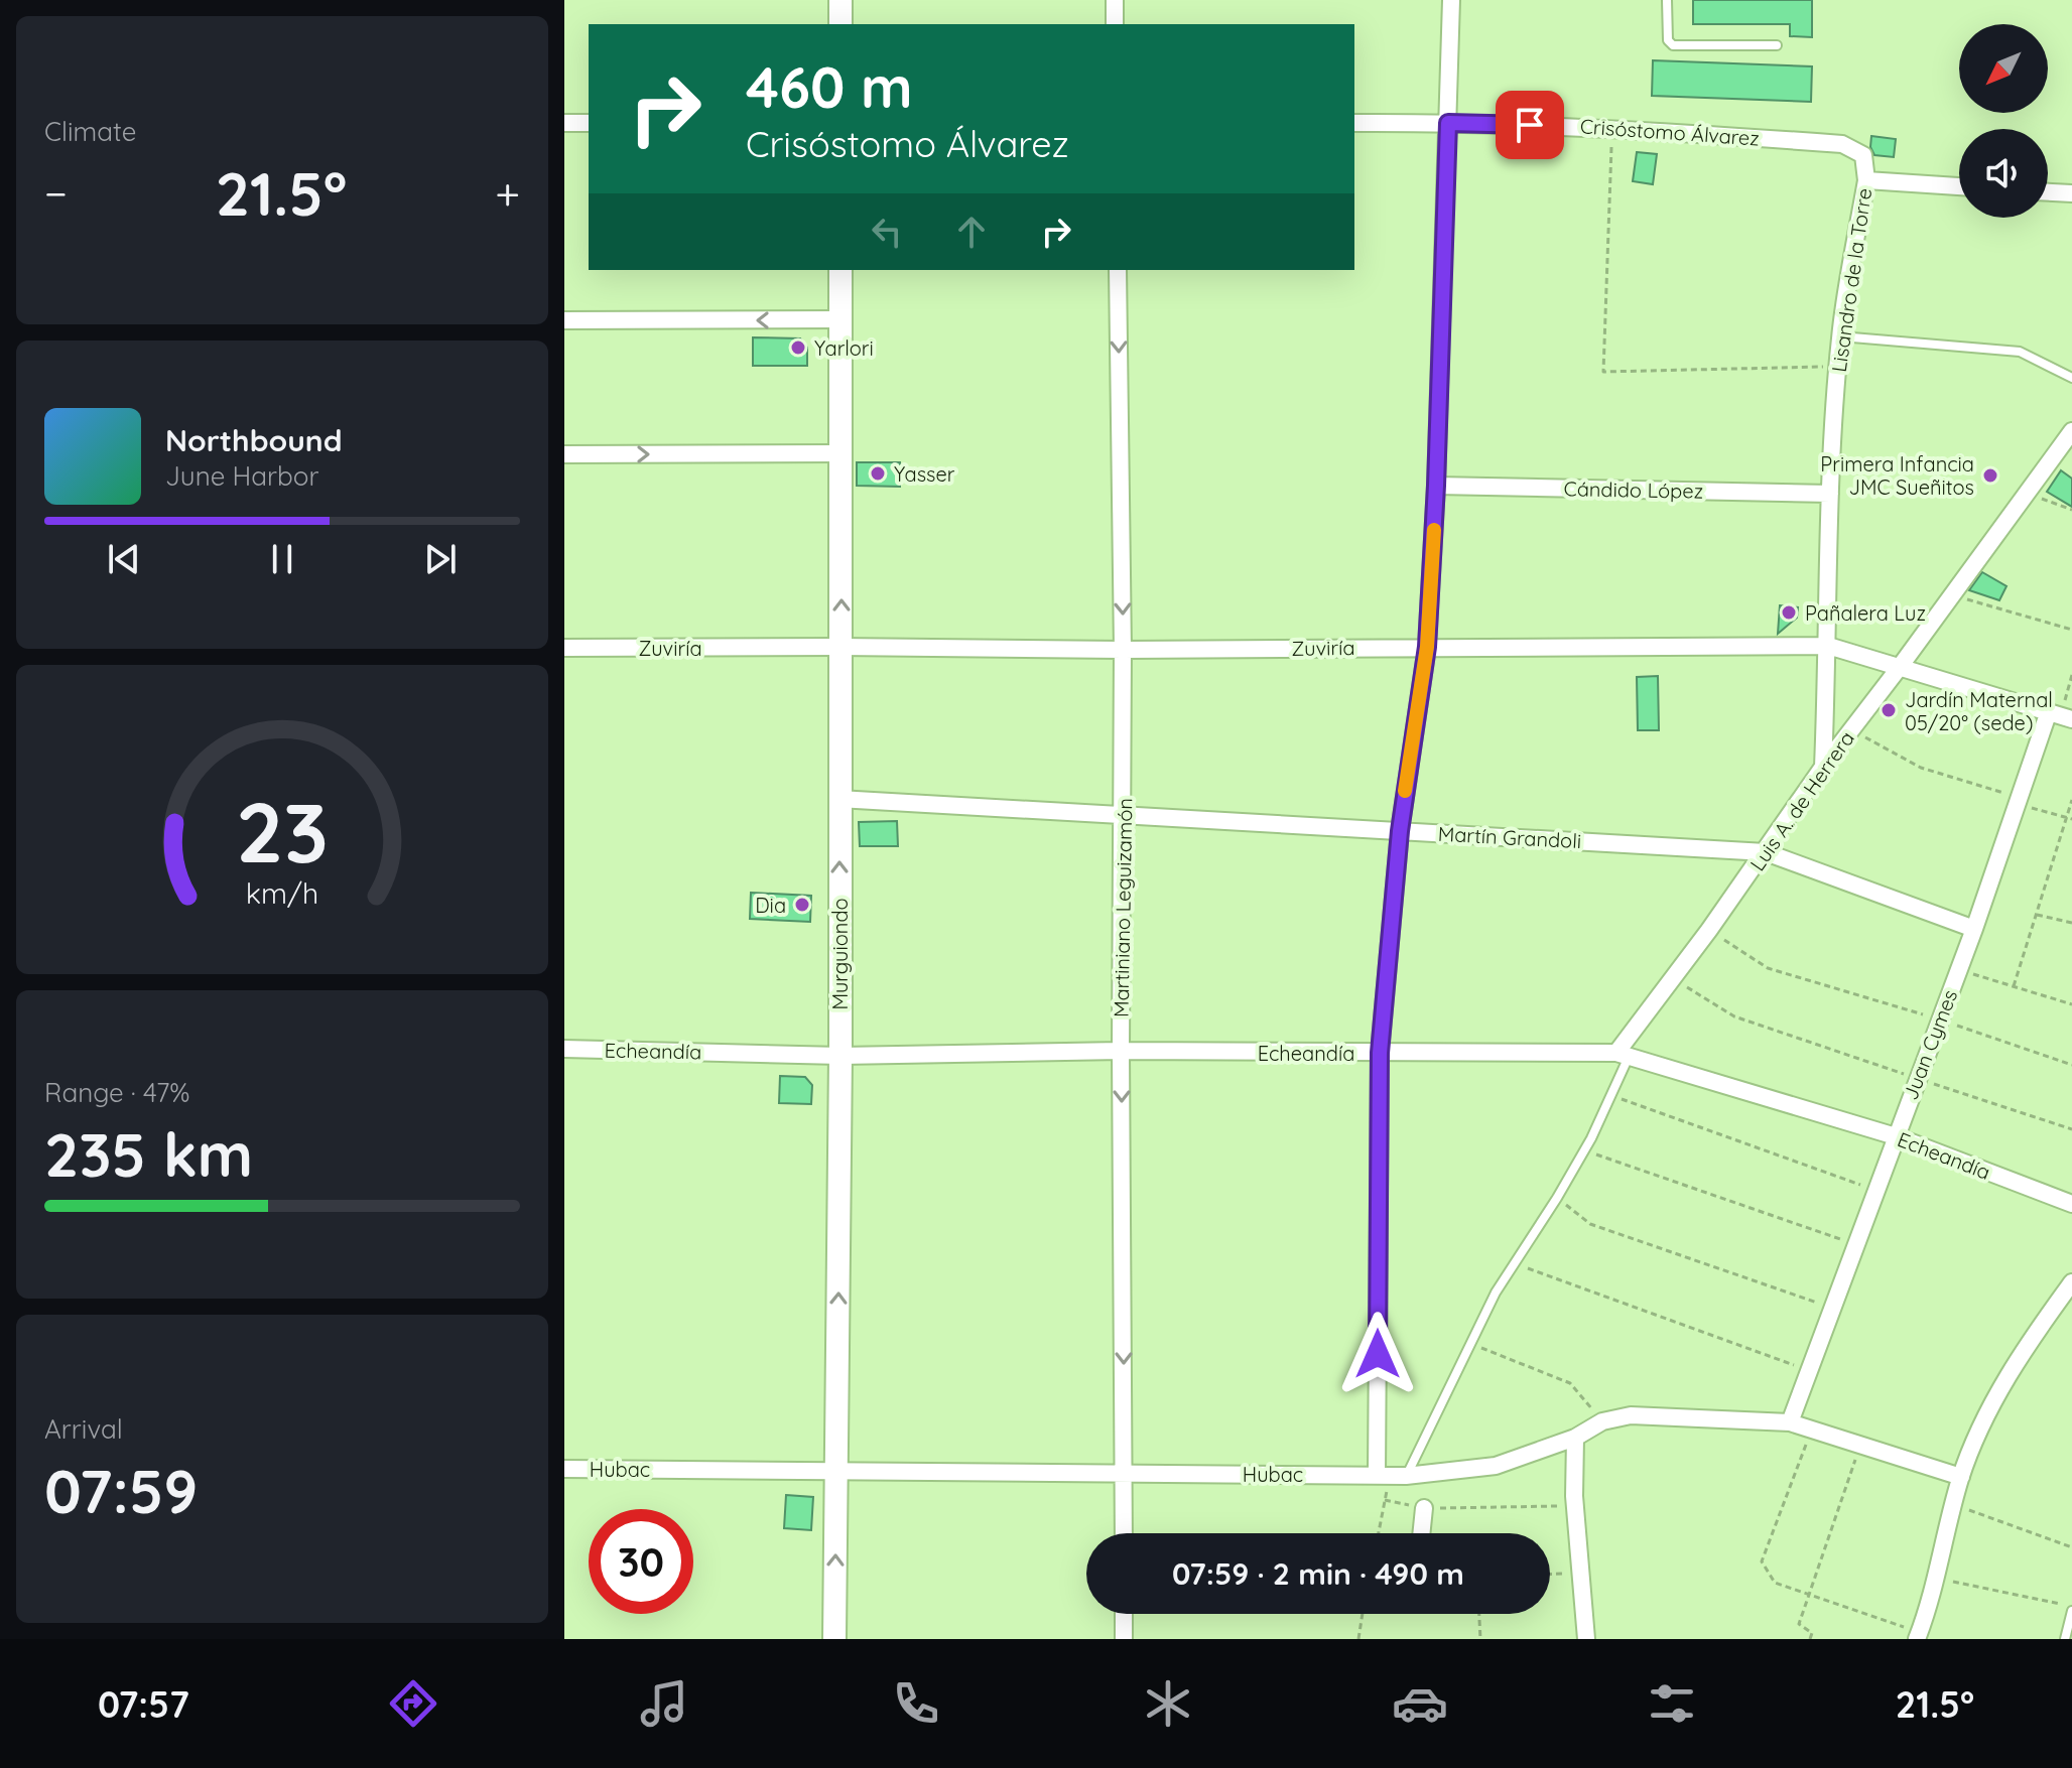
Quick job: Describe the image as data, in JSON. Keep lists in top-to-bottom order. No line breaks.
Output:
{"streets":{"street":["Crisóstomo Álvarez","Lisandro de la Torre","Cándido López","Zuviría","Luis A. de Herrera","Martín Grandoli","Martiniano Leguizamón","Murguiondo","Juan Cymes","Echeandía","Hubac"]},"crossings":[["Crisóstomo Álvarez","Lisandro de la Torre"],["Lisandro de la Torre","Cándido López"],["Lisandro de la Torre","Zuviría"],["Lisandro de la Torre","Luis A. de Herrera"],["Zuviría","Luis A. de Herrera"],["Zuviría","Martiniano Leguizamón"],["Zuviría","Murguiondo"],["Zuviría","Juan Cymes"],["Luis A. de Herrera","Martín Grandoli"],["Luis A. de Herrera","Echeandía"],["Martín Grandoli","Martiniano Leguizamón"],["Martín Grandoli","Murguiondo"],["Martín Grandoli","Juan Cymes"],["Martiniano Leguizamón","Echeandía"],["Martiniano Leguizamón","Hubac"],["Murguiondo","Echeandía"],["Murguiondo","Hubac"],["Juan Cymes","Echeandía"],["Juan Cymes","Hubac"]],"one_way":["Martiniano Leguizamón","Murguiondo"],"places":["Yarlori","Yasser","Primera Infancia JMC Sueñitos","Pañalera Luz","Jardín Maternal 05/20° (sede)","Dia"],"north":"bottom left","page":{"tile":["Climate",["Range · 47%","235 km"],["Arrival","07:59"]],"turn":["460 m","Crisóstomo Álvarez"],"heat":["−","21.5°","+"],"song":["Northbound","June Harbor"],"limit":"30","trip":"07:59 · 2 min · 490 m","tabs":["07:57","21.5°"],"gauge":["23","km/h"]}}
